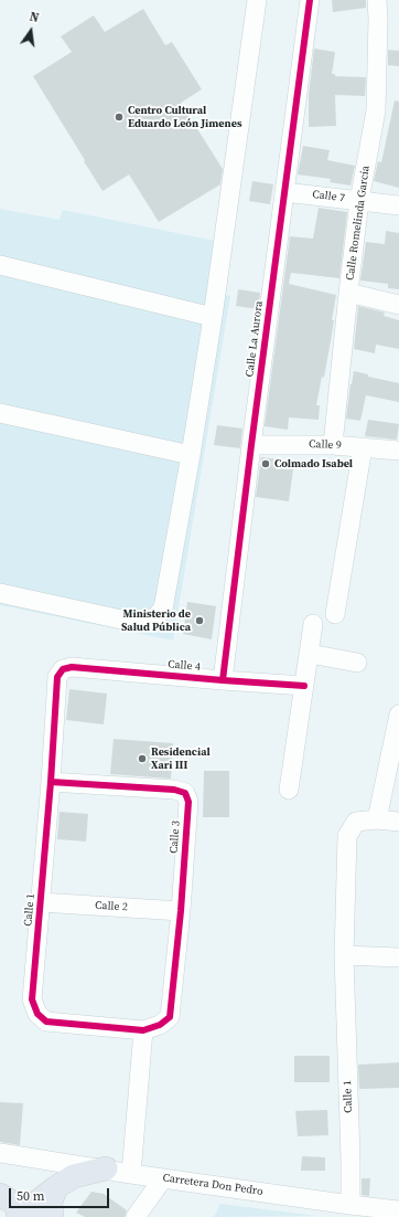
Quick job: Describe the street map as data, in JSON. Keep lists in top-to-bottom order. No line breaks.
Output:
{"streets":{"street":["Calle 7","Calle Romelinda García","Calle La Aurora","Calle 9","Calle 4","Calle 3","Calle 2","Calle 1","Carretera Don Pedro"]},"crossings":[["Calle 7","Calle Romelinda García"],["Calle 7","Calle La Aurora"],["Calle Romelinda García","Calle 9"],["Calle La Aurora","Calle 9"],["Calle La Aurora","Calle 4"],["Calle 4","Calle 1"],["Calle 3","Calle 2"],["Calle 3","Calle 1"],["Calle 2","Calle 1"],["Calle 1","Carretera Don Pedro"]],"places":["Centro Cultural Eduardo León Jimenes","Colmado Isabel","Ministerio de Salud Pública","Residencial Xari III"],"scale_bar":"50 m","north":"top"}
